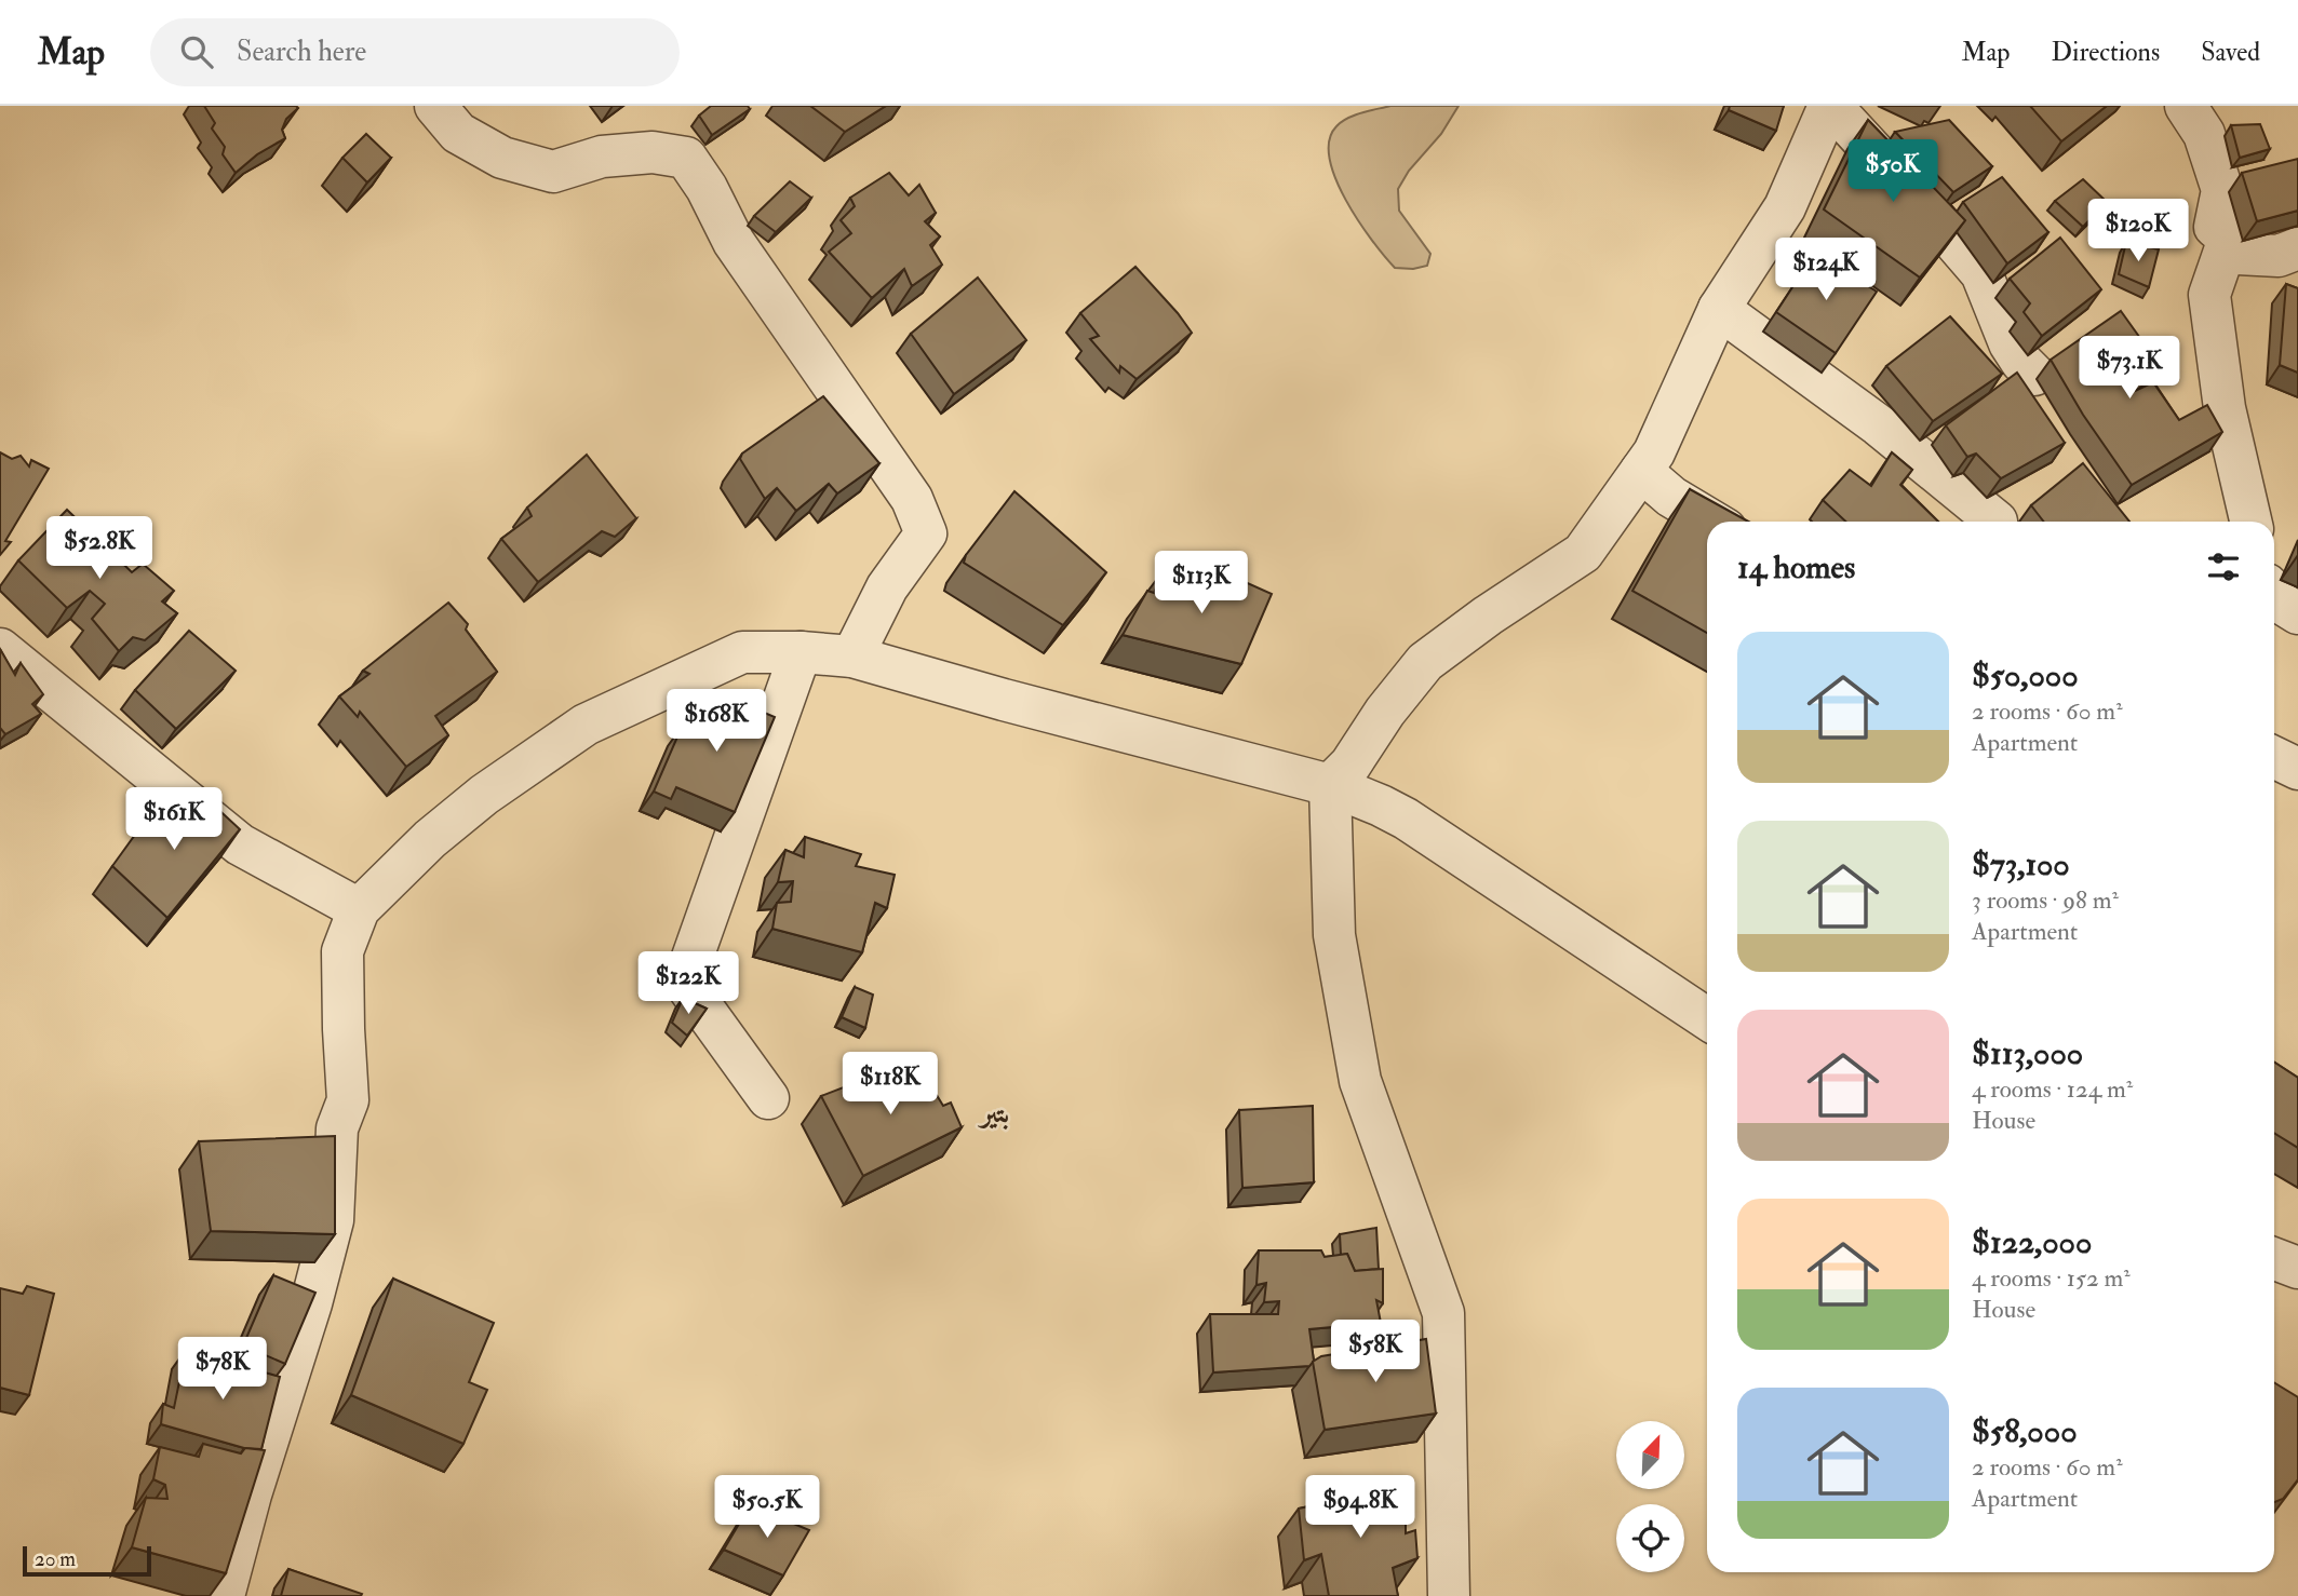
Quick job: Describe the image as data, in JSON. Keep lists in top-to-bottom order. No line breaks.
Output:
{"districts":["بتير"],"scale_bar":"20 m","north":"top right","page":{"header":"Map","search":"Search here","nav":["Map","Directions","Saved"],"price":["$50K","$120K","$124K","$73.1K","$52.8K","$113K","$168K","$161K","$122K","$118K","$58K","$78K","$50.5K","$94.8K"],"heading":"14 homes","list":[{"name":"$50,000","note":"2 rooms · 60 m² · Apartment"},{"name":"$73,100","note":"3 rooms · 98 m² · Apartment"},{"name":"$113,000","note":"4 rooms · 124 m² · House"},{"name":"$122,000","note":"4 rooms · 152 m² · House"},{"name":"$58,000","note":"2 rooms · 60 m² · Apartment"}],"scale":"20 m"}}
